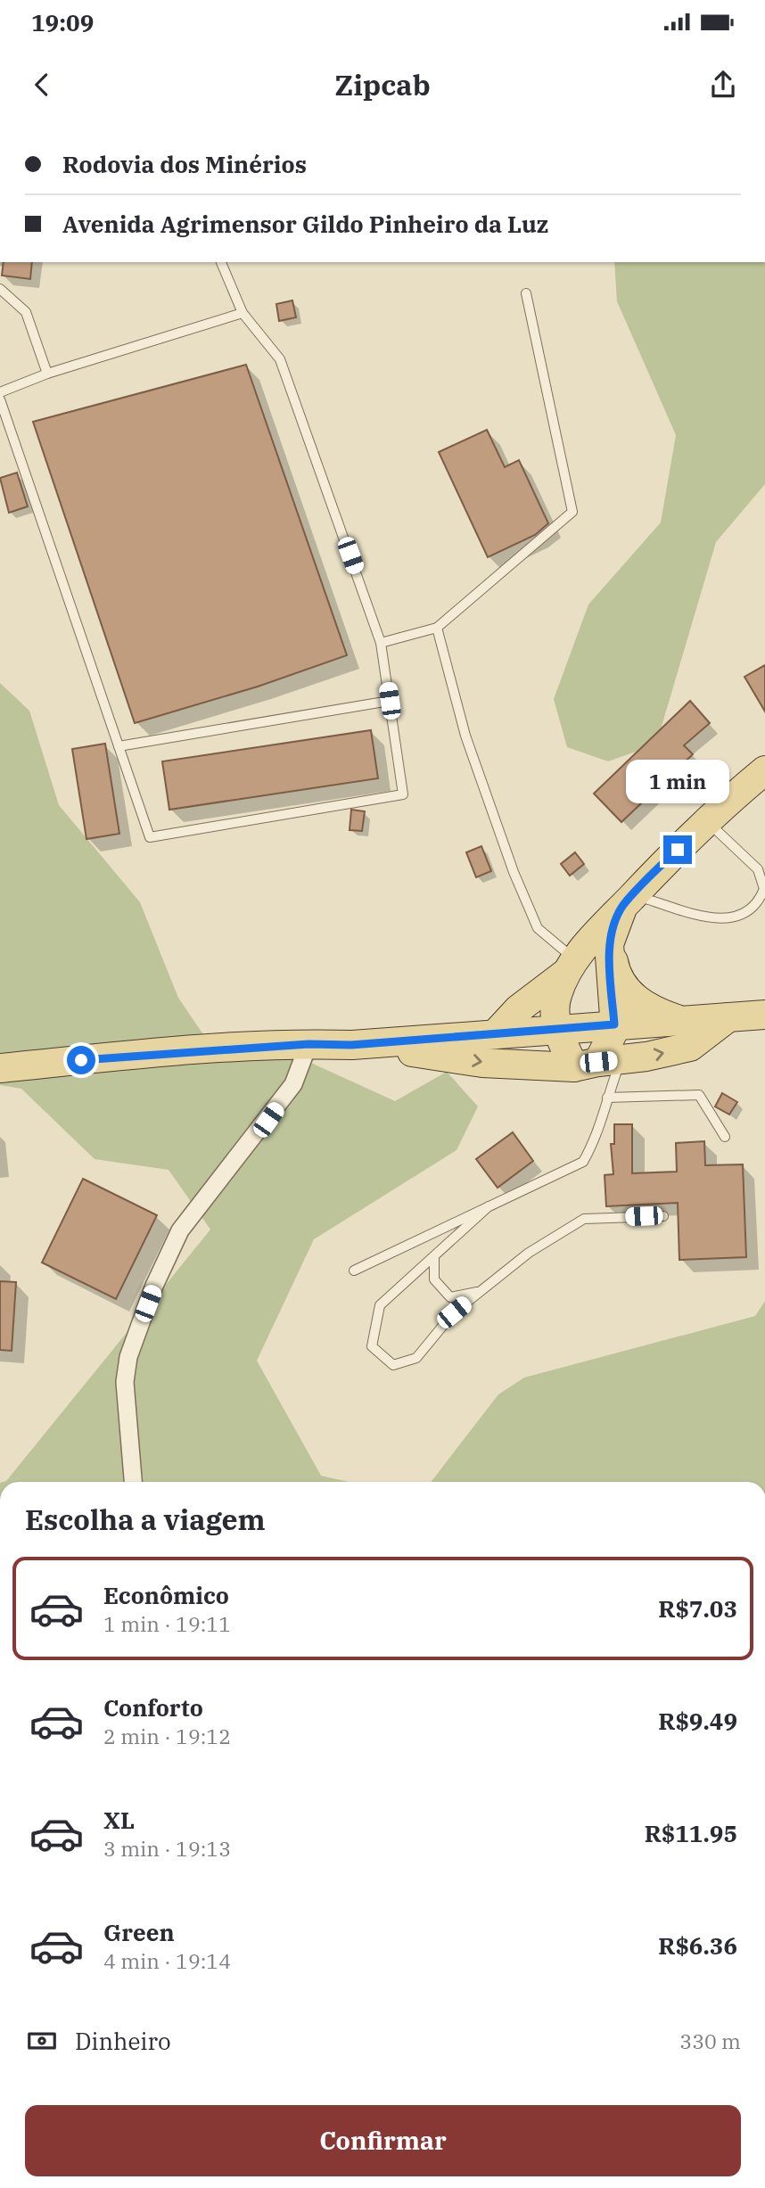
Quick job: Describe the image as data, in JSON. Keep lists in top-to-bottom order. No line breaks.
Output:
{"page":{"status":"19:09","header":"Zipcab","banner":["Rodovia dos Minérios","Avenida Agrimensor Gildo Pinheiro da Luz"],"bubble":"1 min","heading":"Escolha a viagem","list":[{"name":"Econômico","note":"1 min · 19:11","value":"R$7.03"},{"name":"Conforto","note":"2 min · 19:12","value":"R$9.49"},{"name":"XL","note":"3 min · 19:13","value":"R$11.95"},{"name":"Green","note":"4 min · 19:14","value":"R$6.36"}],"pay":["Dinheiro","330 m"],"buttons":"Confirmar"}}
